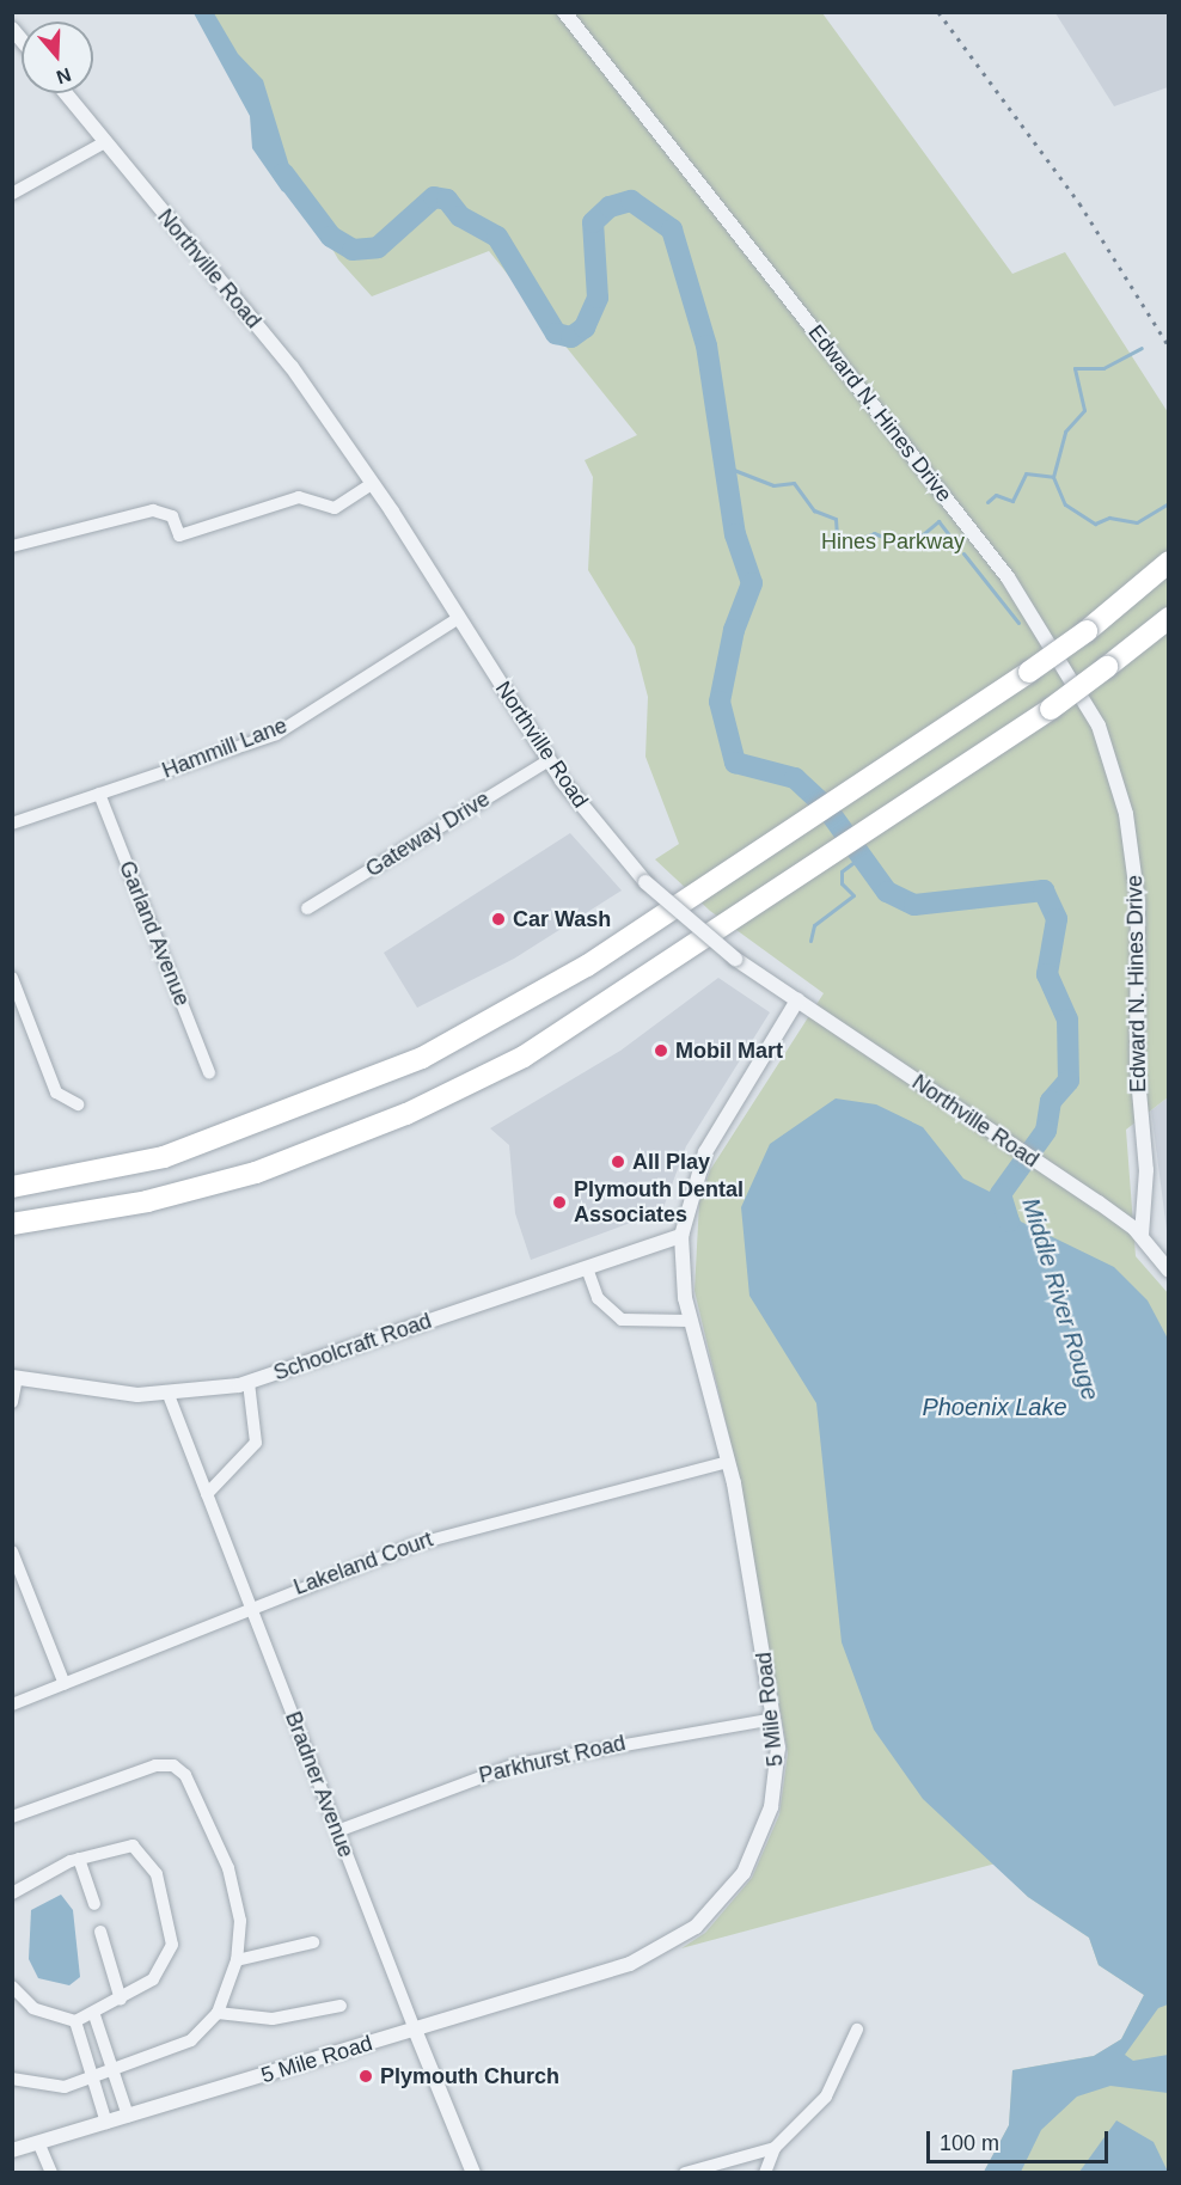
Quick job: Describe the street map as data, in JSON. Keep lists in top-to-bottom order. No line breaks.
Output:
{"streets":{"street":["Northville Road","Edward N. Hines Drive","Hammill Lane","Gateway Drive","Garland Avenue","Schoolcraft Road","Lakeland Court","5 Mile Road","Parkhurst Road","Bradner Avenue"]},"crossings":[["Northville Road","Edward N. Hines Drive"],["Northville Road","Hammill Lane"],["Northville Road","Gateway Drive"],["Northville Road","5 Mile Road"],["Hammill Lane","Garland Avenue"],["Schoolcraft Road","5 Mile Road"],["Schoolcraft Road","Bradner Avenue"],["Lakeland Court","5 Mile Road"],["Lakeland Court","Bradner Avenue"],["5 Mile Road","Parkhurst Road"],["5 Mile Road","Bradner Avenue"],["Parkhurst Road","Bradner Avenue"]],"water":["Middle River Rouge","Phoenix Lake"],"parks":["Hines Parkway"],"places":["Car Wash","Mobil Mart","All Play","Plymouth Dental Associates","Plymouth Church"],"scale_bar":"100 m","north":"bottom"}
